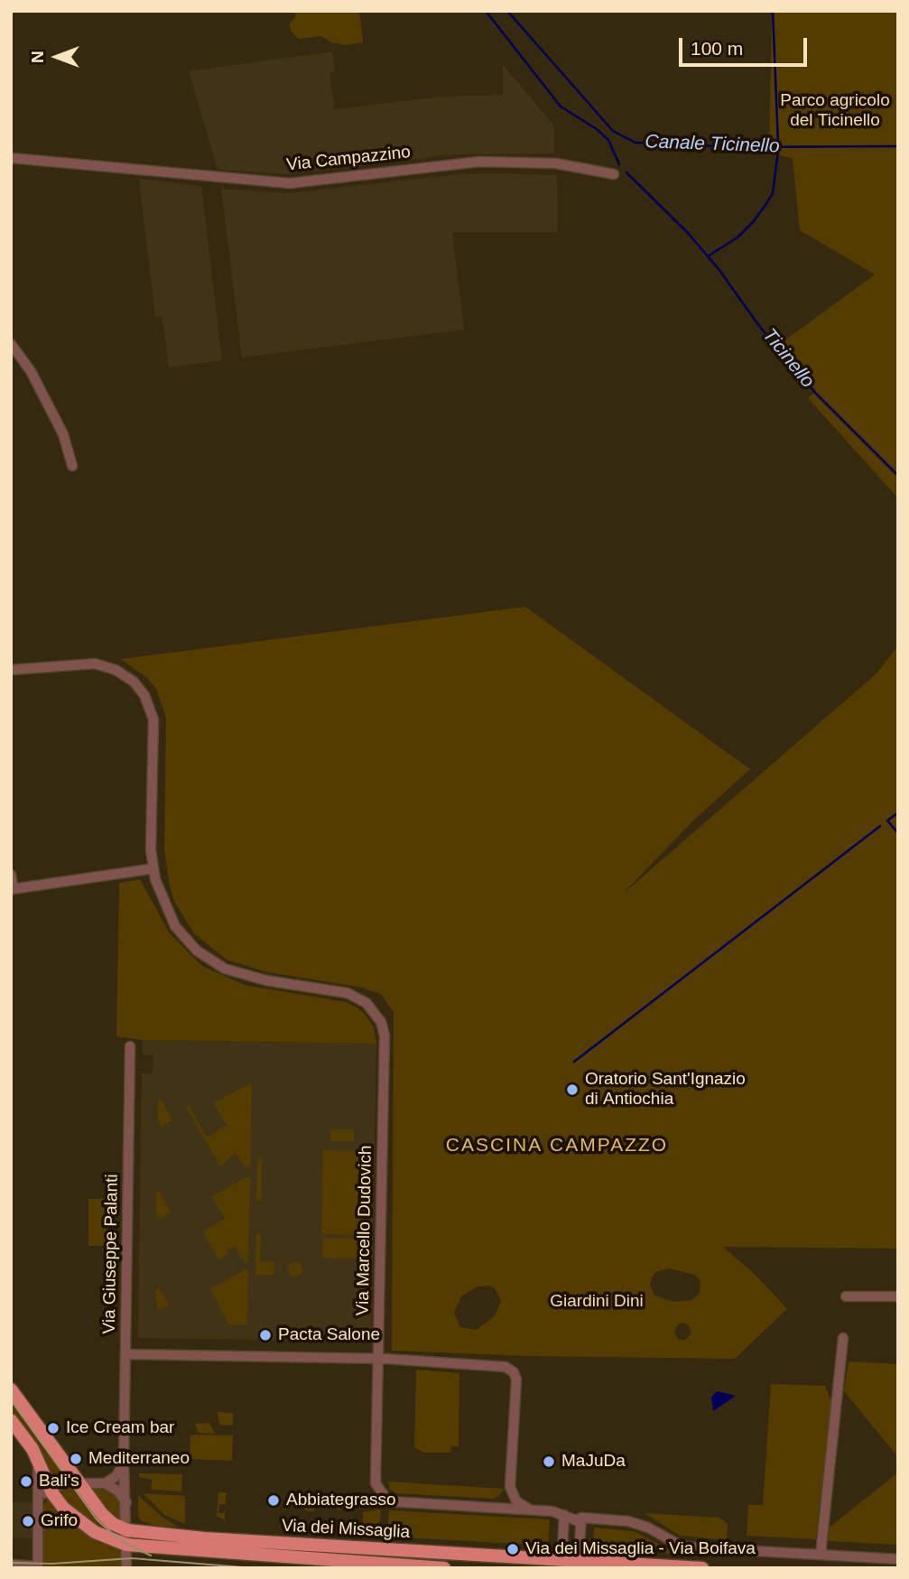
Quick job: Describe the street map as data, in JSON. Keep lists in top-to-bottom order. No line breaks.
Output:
{"streets":{"main road":["Via dei Missaglia"],"street":["Via Campazzino","Via Marcello Dudovich","Via Giuseppe Palanti"]},"crossings":[["Via Marcello Dudovich","Via dei Missaglia"],["Via Giuseppe Palanti","Via dei Missaglia"]],"districts":["CASCINA CAMPAZZO"],"water":["Canale Ticinello","Ticinello"],"parks":["Parco agricolo del Ticinello","Giardini Dini"],"places":["Oratorio Sant'Ignazio di Antiochia","Pacta Salone","Ice Cream bar","Mediterraneo","MaJuDa","Bali's","Abbiategrasso","Grifo","Via dei Missaglia - Via Boifava"],"scale_bar":"100 m","north":"left"}
